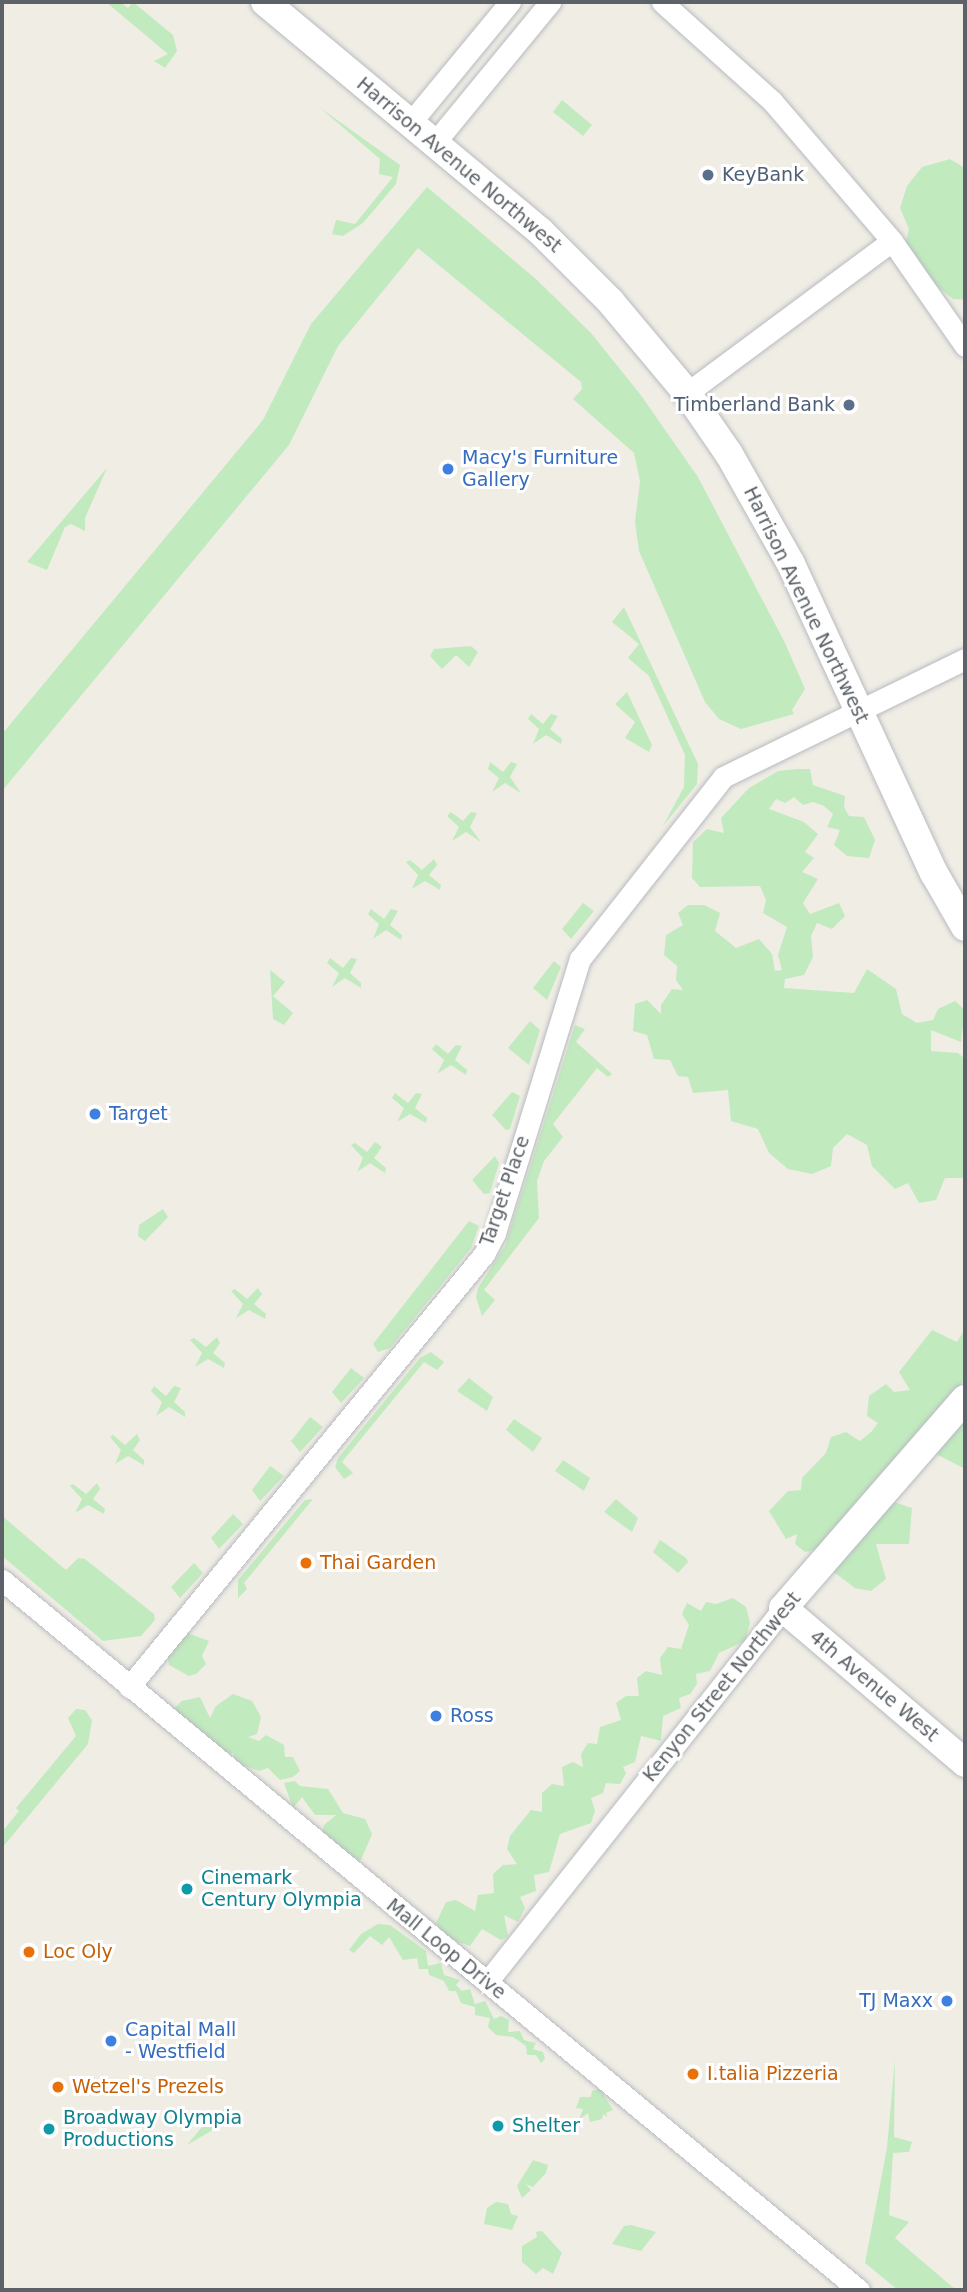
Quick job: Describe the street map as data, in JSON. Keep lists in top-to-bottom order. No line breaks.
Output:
{"streets":{"main road":["Harrison Avenue Northwest","4th Avenue West","Kenyon Street Northwest"],"street":["Target Place","Mall Loop Drive"]},"crossings":[["Harrison Avenue Northwest","Target Place"],["Target Place","Mall Loop Drive"],["4th Avenue West","Kenyon Street Northwest"],["Kenyon Street Northwest","Mall Loop Drive"]],"places":["KeyBank","Timberland Bank","Macy's Furniture Gallery","Target","Thai Garden","Ross","Cinemark Century Olympia","Loc Oly","TJ Maxx","Capital Mall - Westfield","I.talia Pizzeria","Wetzel's Prezels","Shelter","Broadway Olympia Productions"]}
